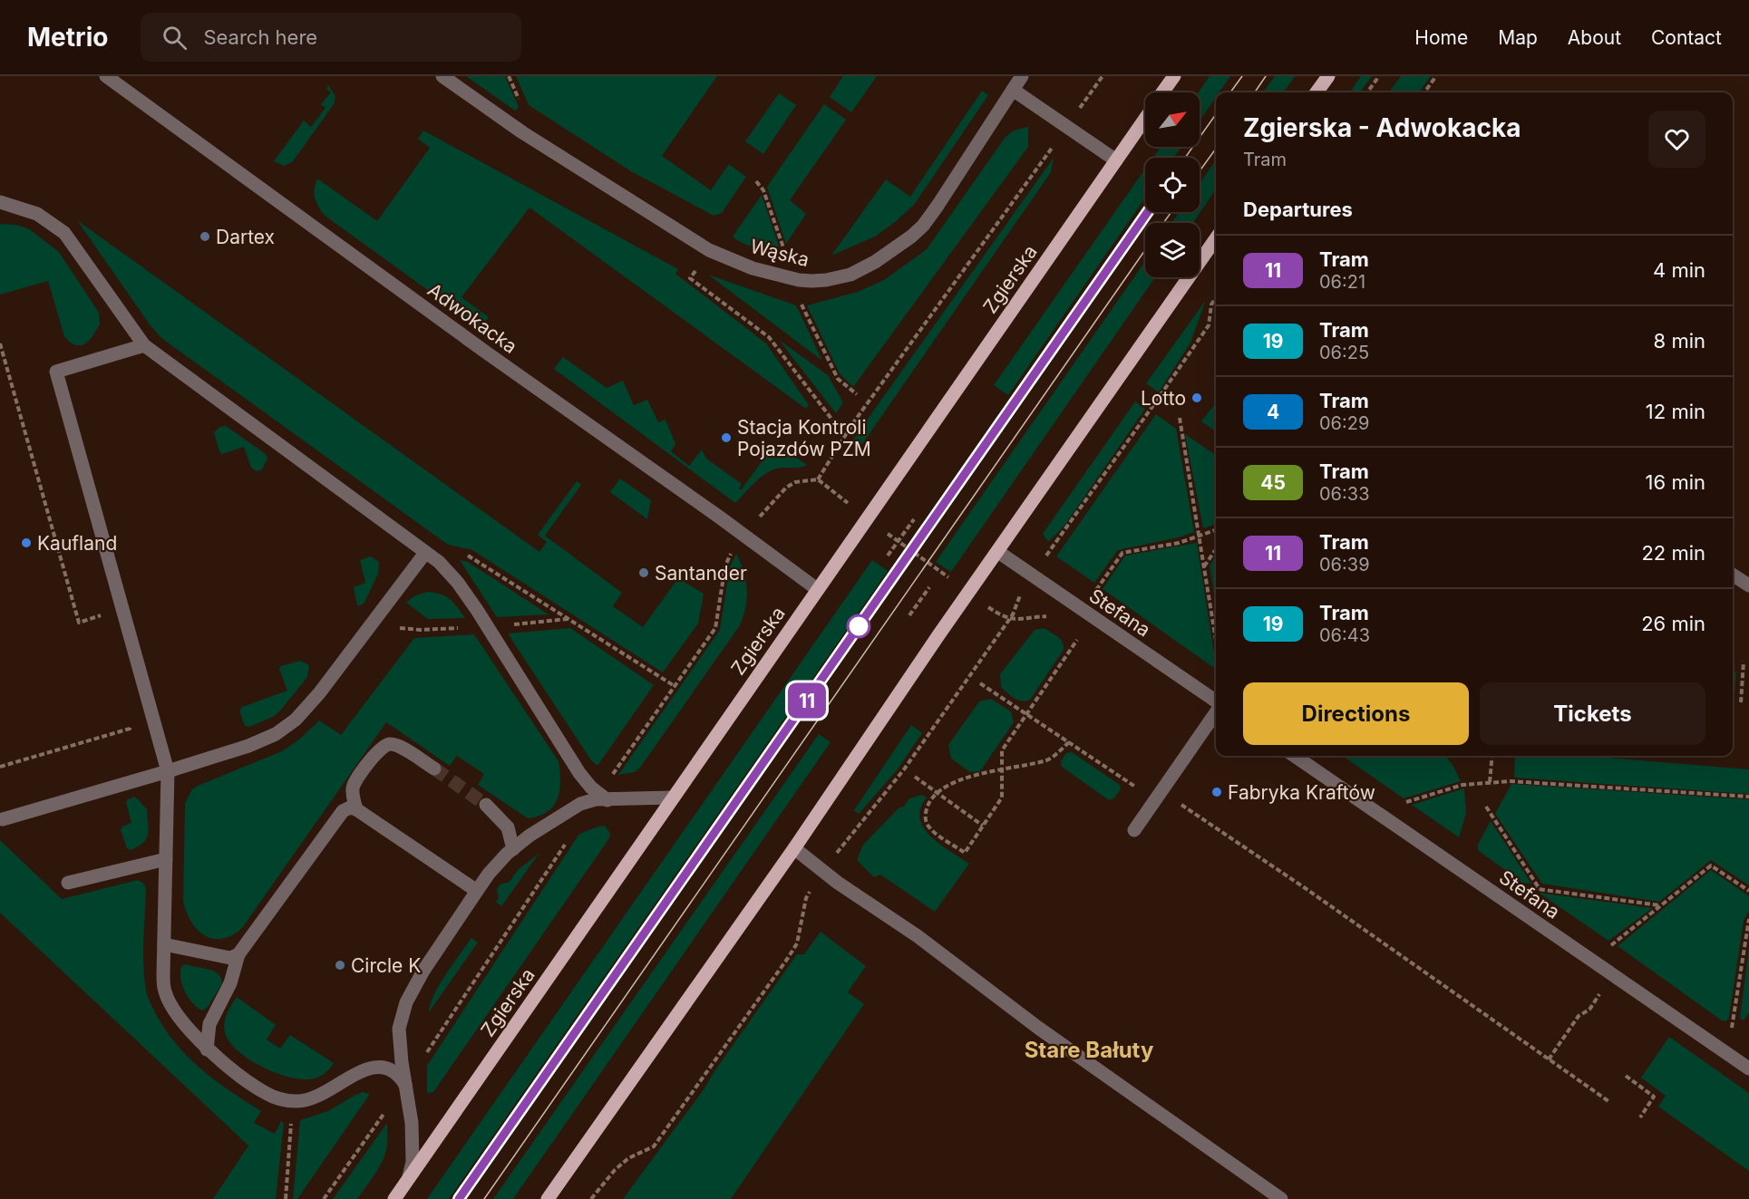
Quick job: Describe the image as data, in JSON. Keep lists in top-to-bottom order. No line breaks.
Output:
{"streets":{"main road":["Zgierska"],"street":["Wąska","Adwokacka","Stefana"]},"crossings":[["Zgierska","Adwokacka"]],"districts":["Stare Bałuty"],"places":["Dartex","Lotto","Stacja Kontroli Pojazdów PZM","Kaufland","Santander","Fabryka Kraftów","Circle K"],"lines":["tram line 11"],"north":"top right","page":{"header":"Metrio","search":"Search here","nav":["Home","Map","About","Contact"],"on_map":"11","heading":[["Zgierska - Adwokacka","Tram"],"Departures"],"list":[{"mark":"11","name":"Tram","note":"06:21","value":"4 min"},{"mark":"19","name":"Tram","note":"06:25","value":"8 min"},{"mark":"4","name":"Tram","note":"06:29","value":"12 min"},{"mark":"45","name":"Tram","note":"06:33","value":"16 min"},{"mark":"11","name":"Tram","note":"06:39","value":"22 min"},{"mark":"19","name":"Tram","note":"06:43","value":"26 min"}],"buttons":["Directions","Tickets"]}}
